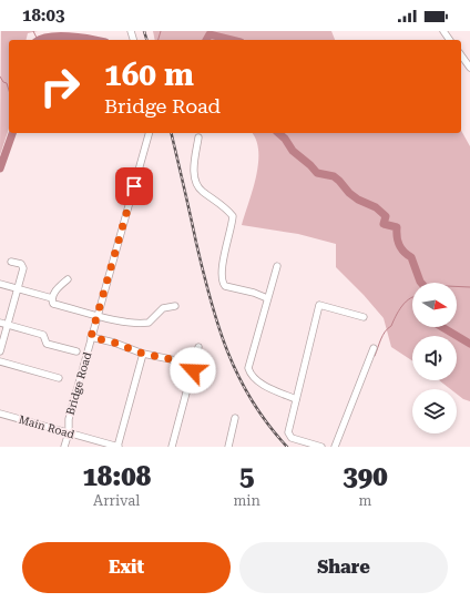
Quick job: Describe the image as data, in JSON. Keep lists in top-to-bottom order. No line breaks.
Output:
{"streets":{"street":["Bridge Road","Main Road"]},"crossings":[["Bridge Road","Main Road"]],"north":"right","page":{"status":"18:03","turn":["160 m","Bridge Road"],"eta":["18:08","Arrival","5","min","390","m"],"buttons":["Exit","Share"]}}
